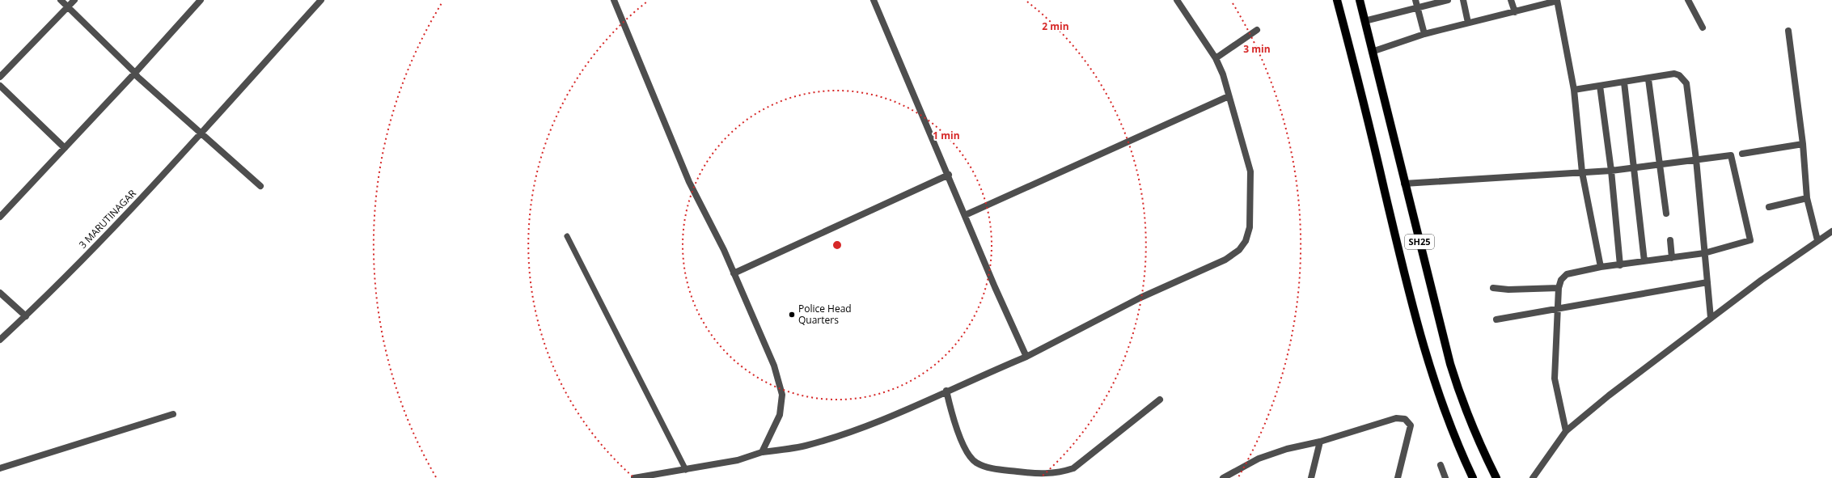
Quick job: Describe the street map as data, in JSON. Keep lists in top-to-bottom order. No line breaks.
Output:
{"streets":{"main road":["SH25"],"street":["3 MARUTINAGAR"]},"places":["Police Head Quarters"],"rings":["2 min","3 min","1 min"]}
